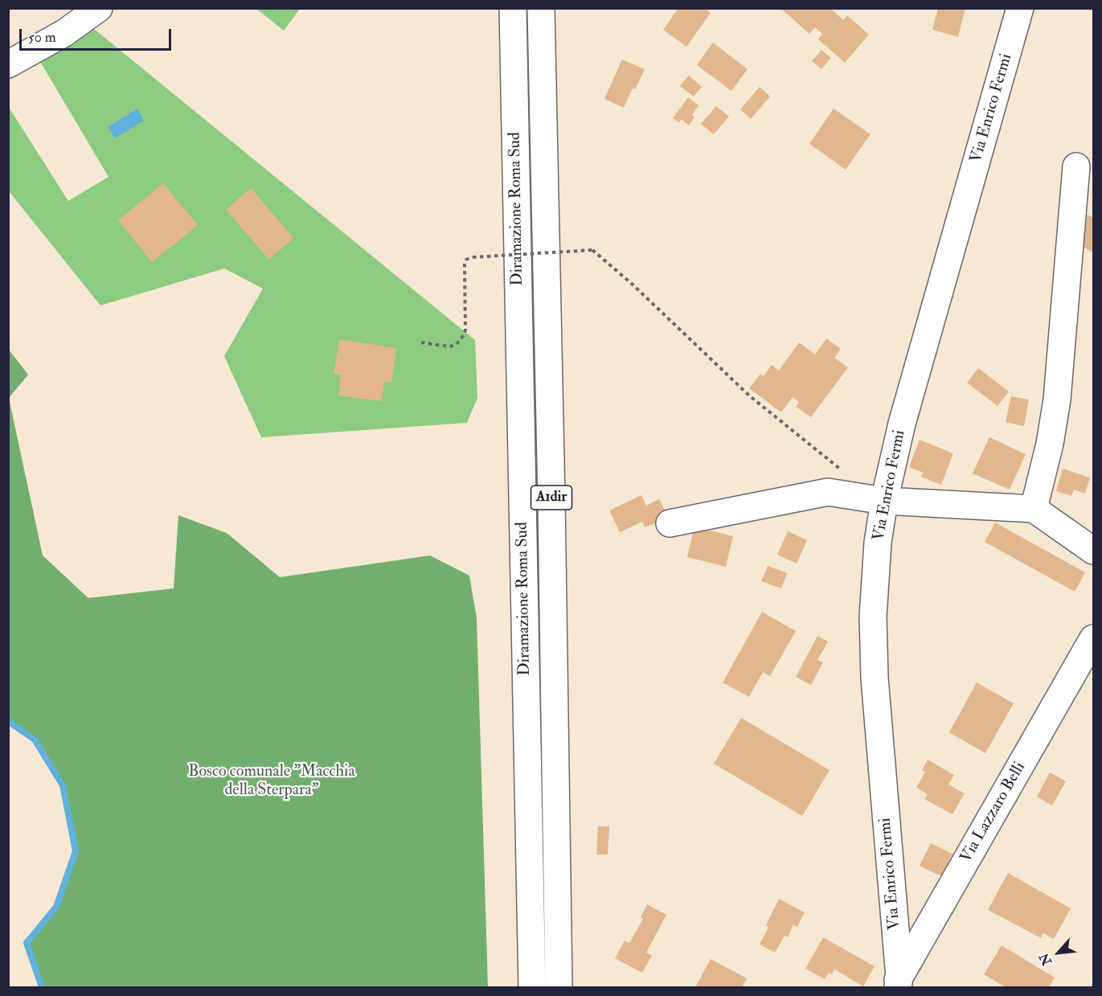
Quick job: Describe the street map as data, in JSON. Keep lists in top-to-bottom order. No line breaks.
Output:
{"streets":{"main road":["Via Enrico Fermi","Diramazione Roma Sud","A1dir","Via Lazzaro Belli"]},"crossings":[["Via Enrico Fermi","Via Lazzaro Belli"]],"parks":["Bosco comunale \"Macchia della Sterpara\""],"scale_bar":"50 m","north":"bottom left"}
